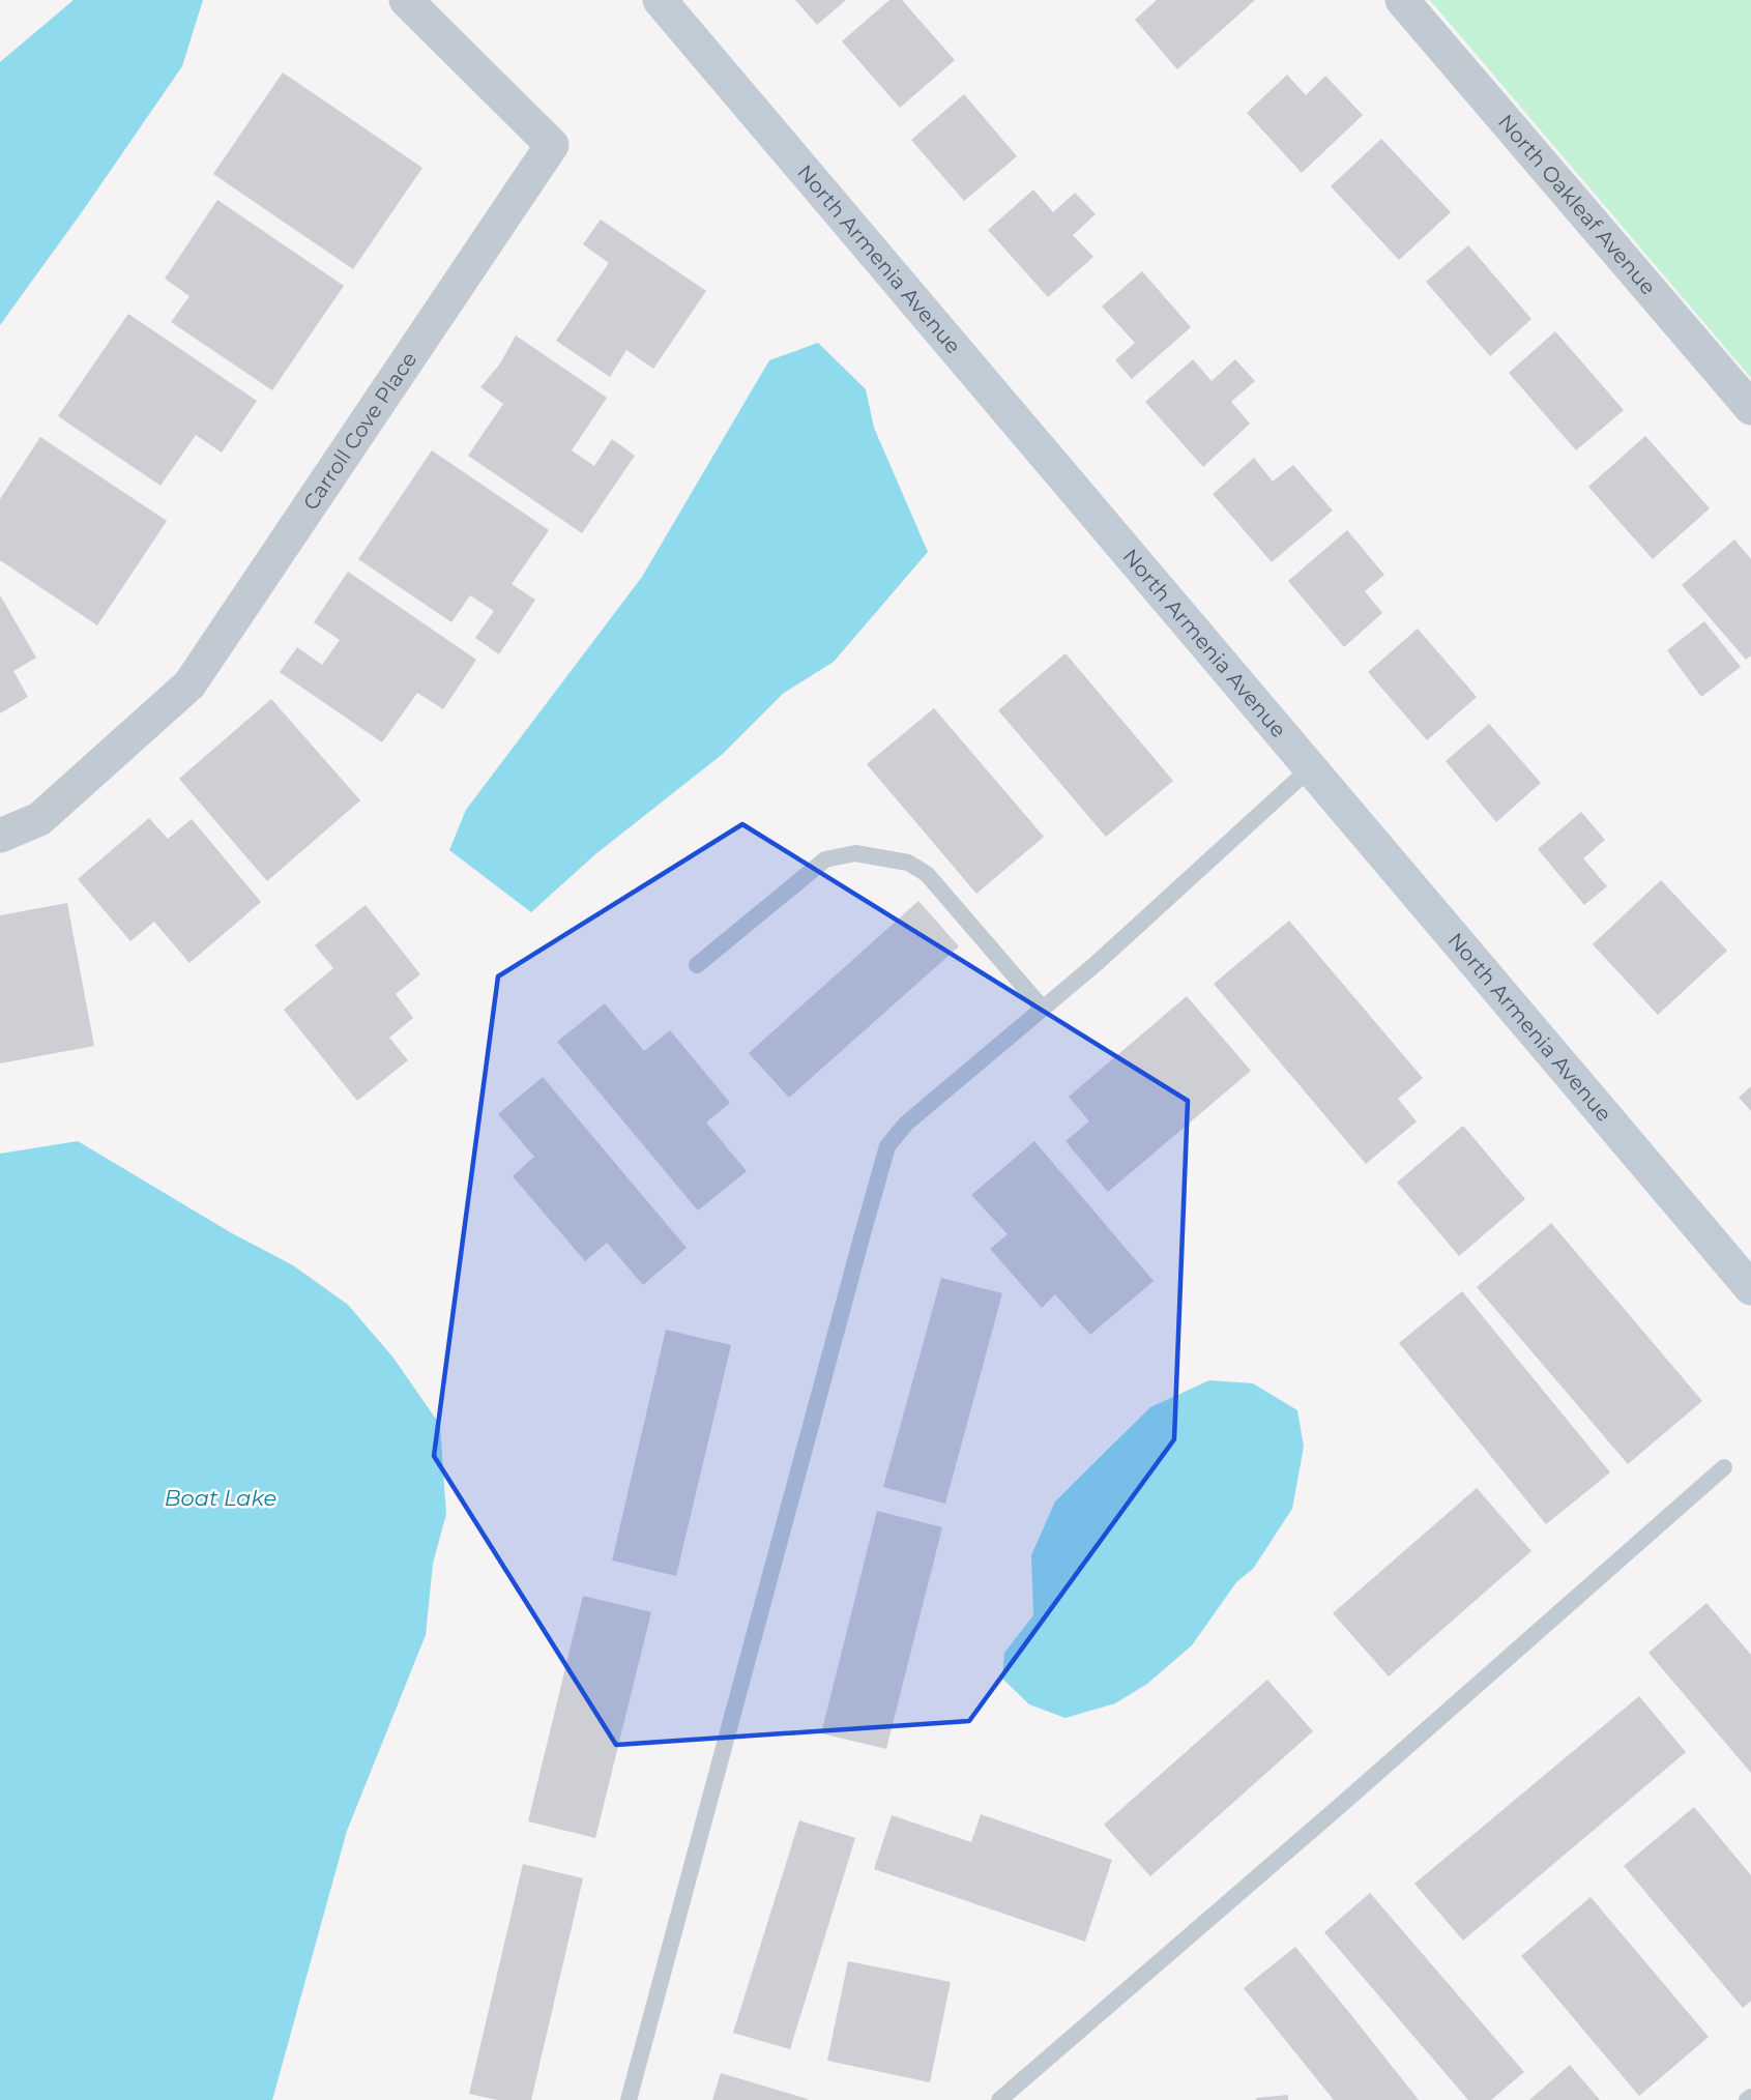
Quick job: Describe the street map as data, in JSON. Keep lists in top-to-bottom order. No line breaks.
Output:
{"streets":{"main road":["North Armenia Avenue"],"street":["North Oakleaf Avenue","Carroll Cove Place"]},"water":["Boat Lake"]}
